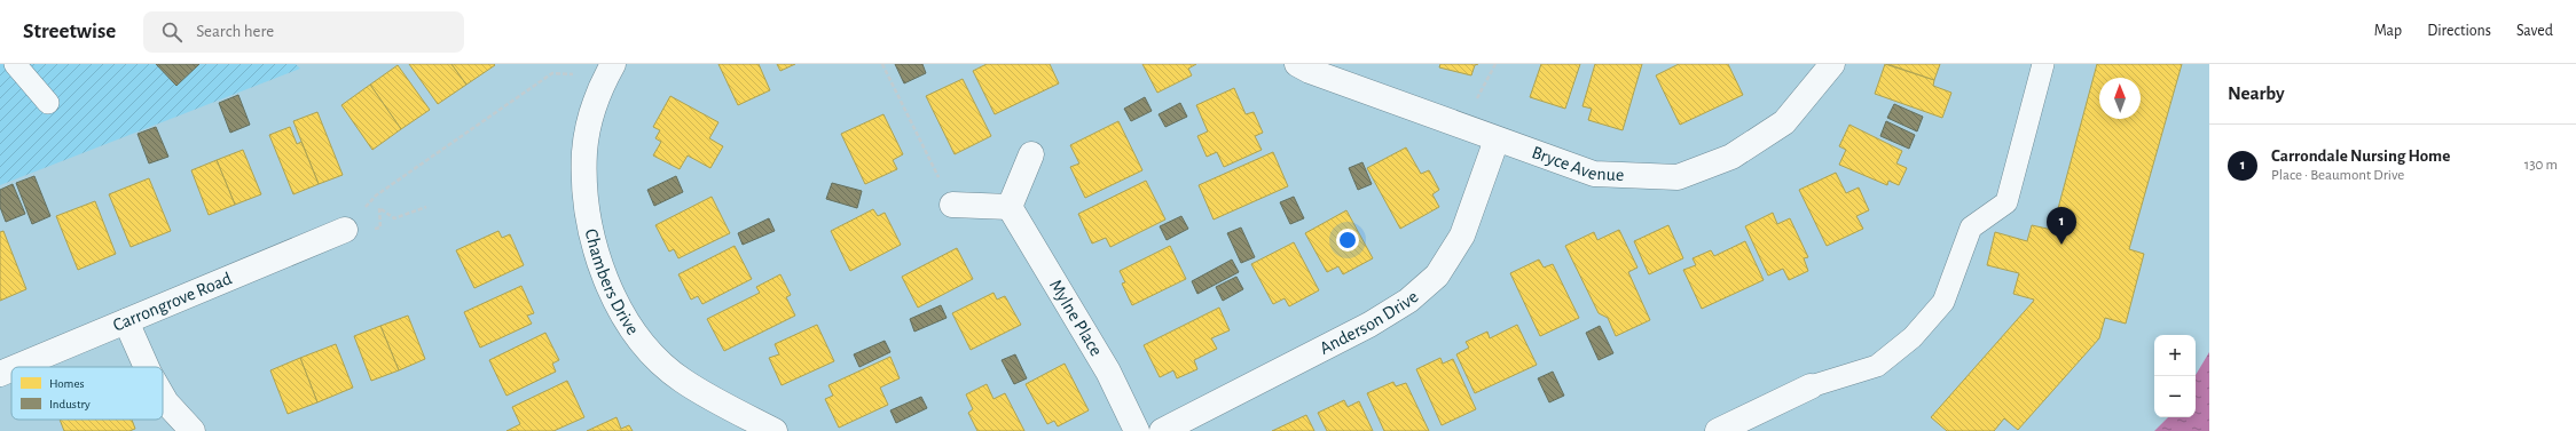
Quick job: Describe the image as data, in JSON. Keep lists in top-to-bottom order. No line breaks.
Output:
{"streets":{"street":["Bryce Avenue","Chambers Drive","Carrongrove Road","Mylne Place","Anderson Drive"]},"crossings":[["Bryce Avenue","Anderson Drive"]],"legend":["Homes","Industry"],"north":"top","page":{"header":"Streetwise","search":"Search here","nav":["Map","Directions","Saved"],"heading":"Nearby","list":[{"mark":"1","name":"Carrondale Nursing Home","note":"Place · Beaumont Drive","value":"130 m"}],"pins":"1","map_buttons":["+","−"]}}
